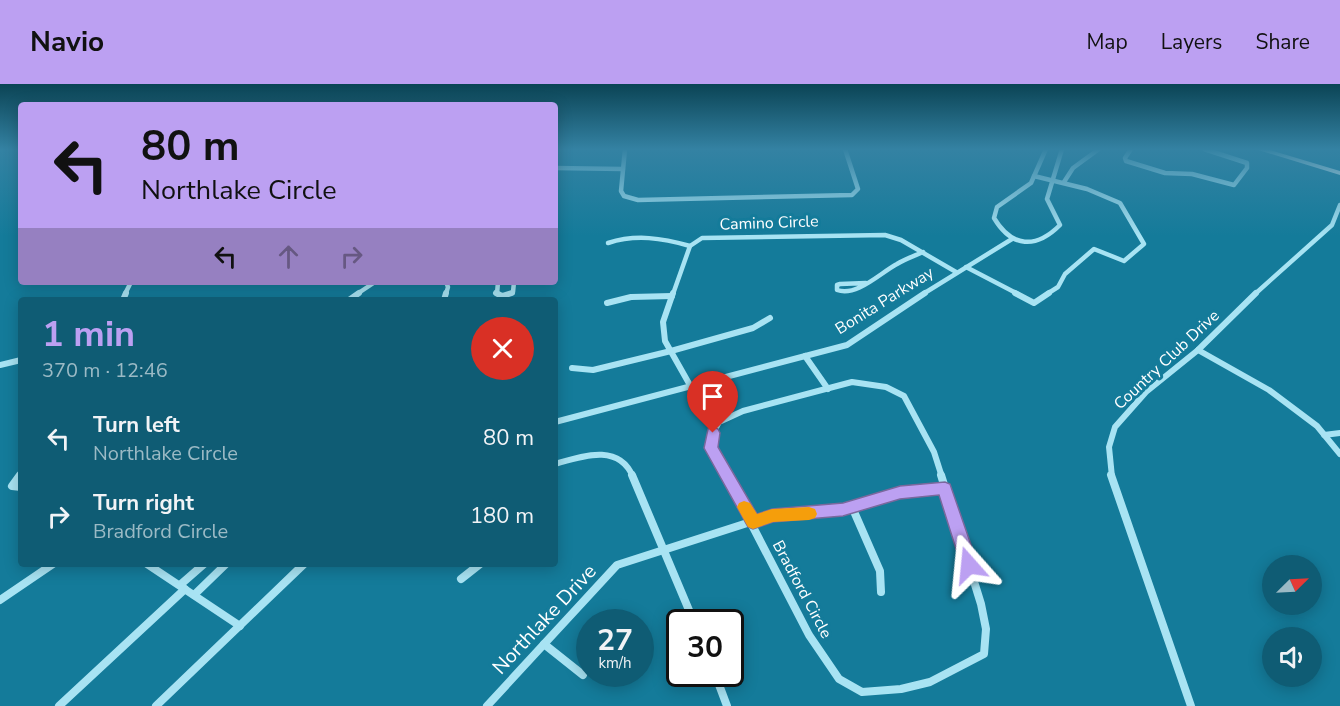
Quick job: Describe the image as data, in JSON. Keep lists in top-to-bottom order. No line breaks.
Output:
{"streets":{"street":["Camino Circle","Bonita Parkway","Country Club Drive","Bradford Circle","Northlake Drive"]},"crossings":[["Camino Circle","Bonita Parkway"],["Bradford Circle","Northlake Drive"]],"north":"top right","page":{"header":"Navio","nav":["Map","Layers","Share"],"turn":["80 m","Northlake Circle"],"heading":["1 min","370 m · 12:46"],"list":[{"name":"Turn left","note":"Northlake Circle","value":"80 m"},{"name":"Turn right","note":"Bradford Circle","value":"180 m"}],"speed":"27 km/h","limit":"30"}}
